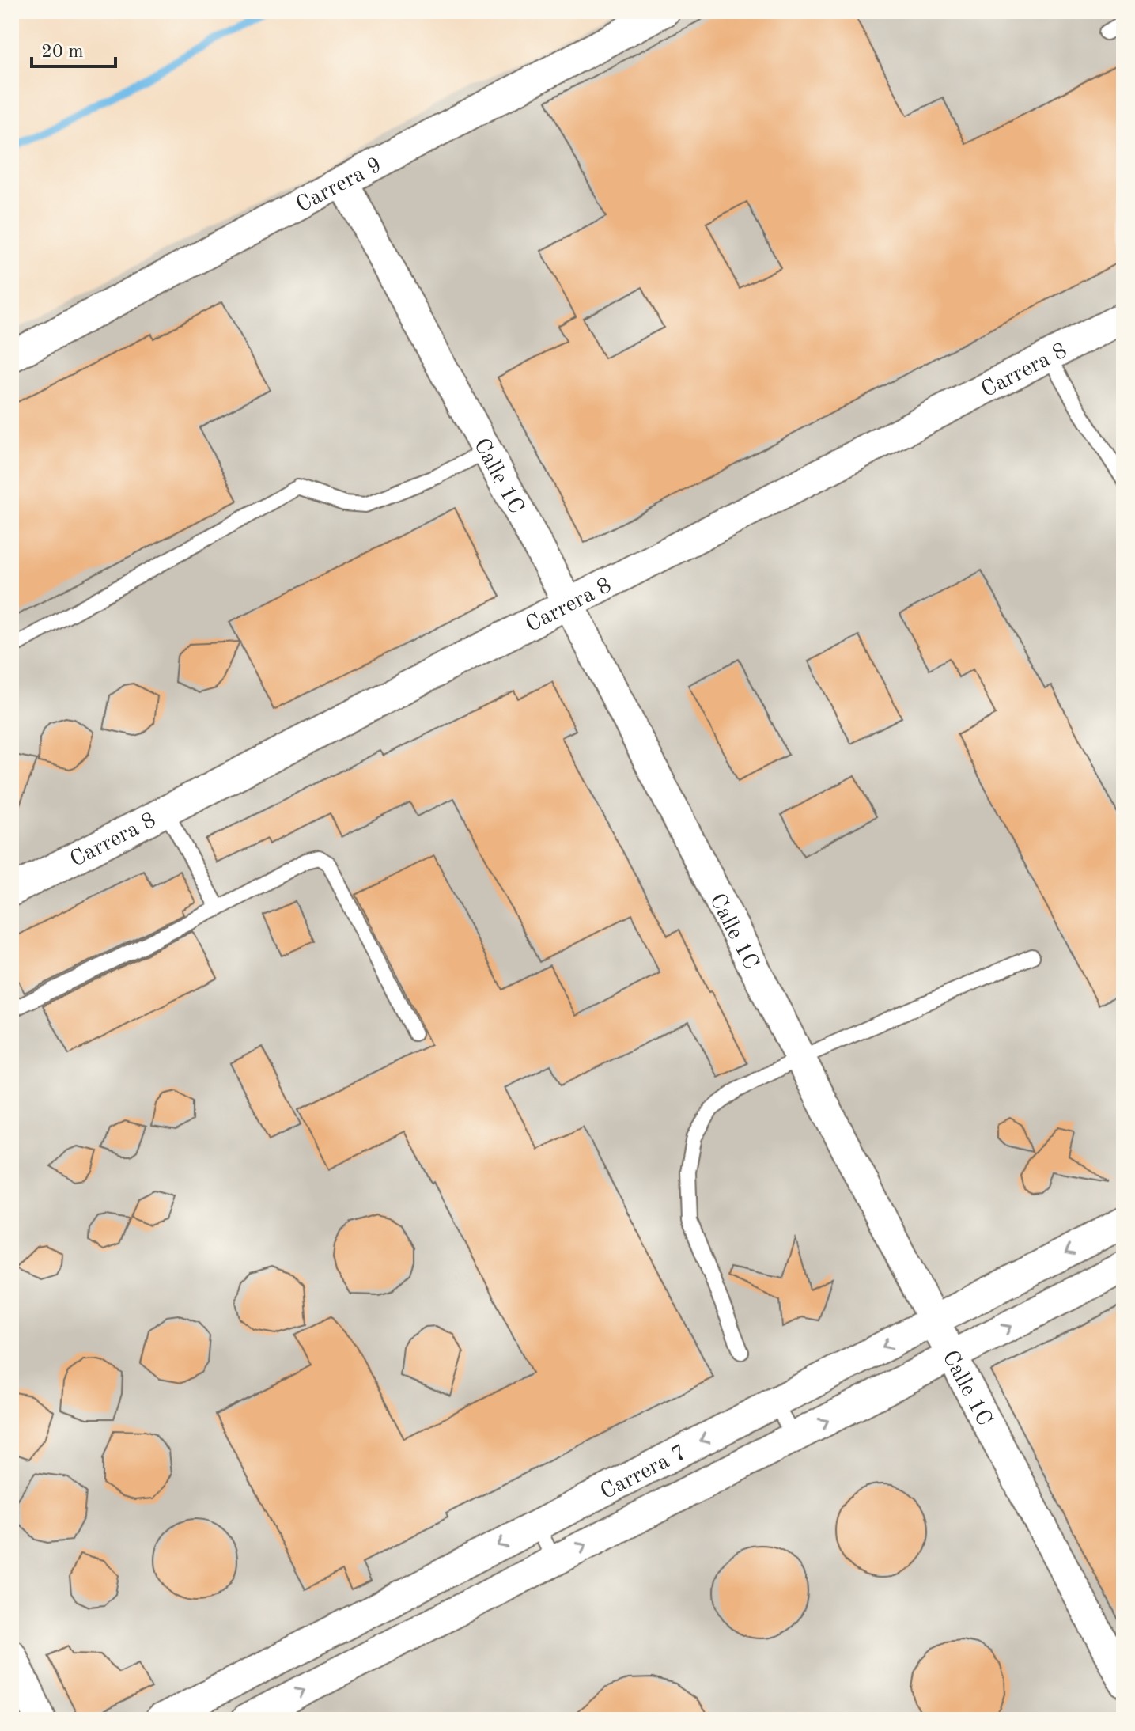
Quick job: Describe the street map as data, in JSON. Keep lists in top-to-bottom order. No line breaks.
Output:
{"streets":{"street":["Carrera 9","Carrera 8","Calle 1C","Carrera 7"]},"crossings":[["Carrera 9","Calle 1C"],["Carrera 8","Calle 1C"],["Calle 1C","Carrera 7"]],"scale_bar":"20 m"}
